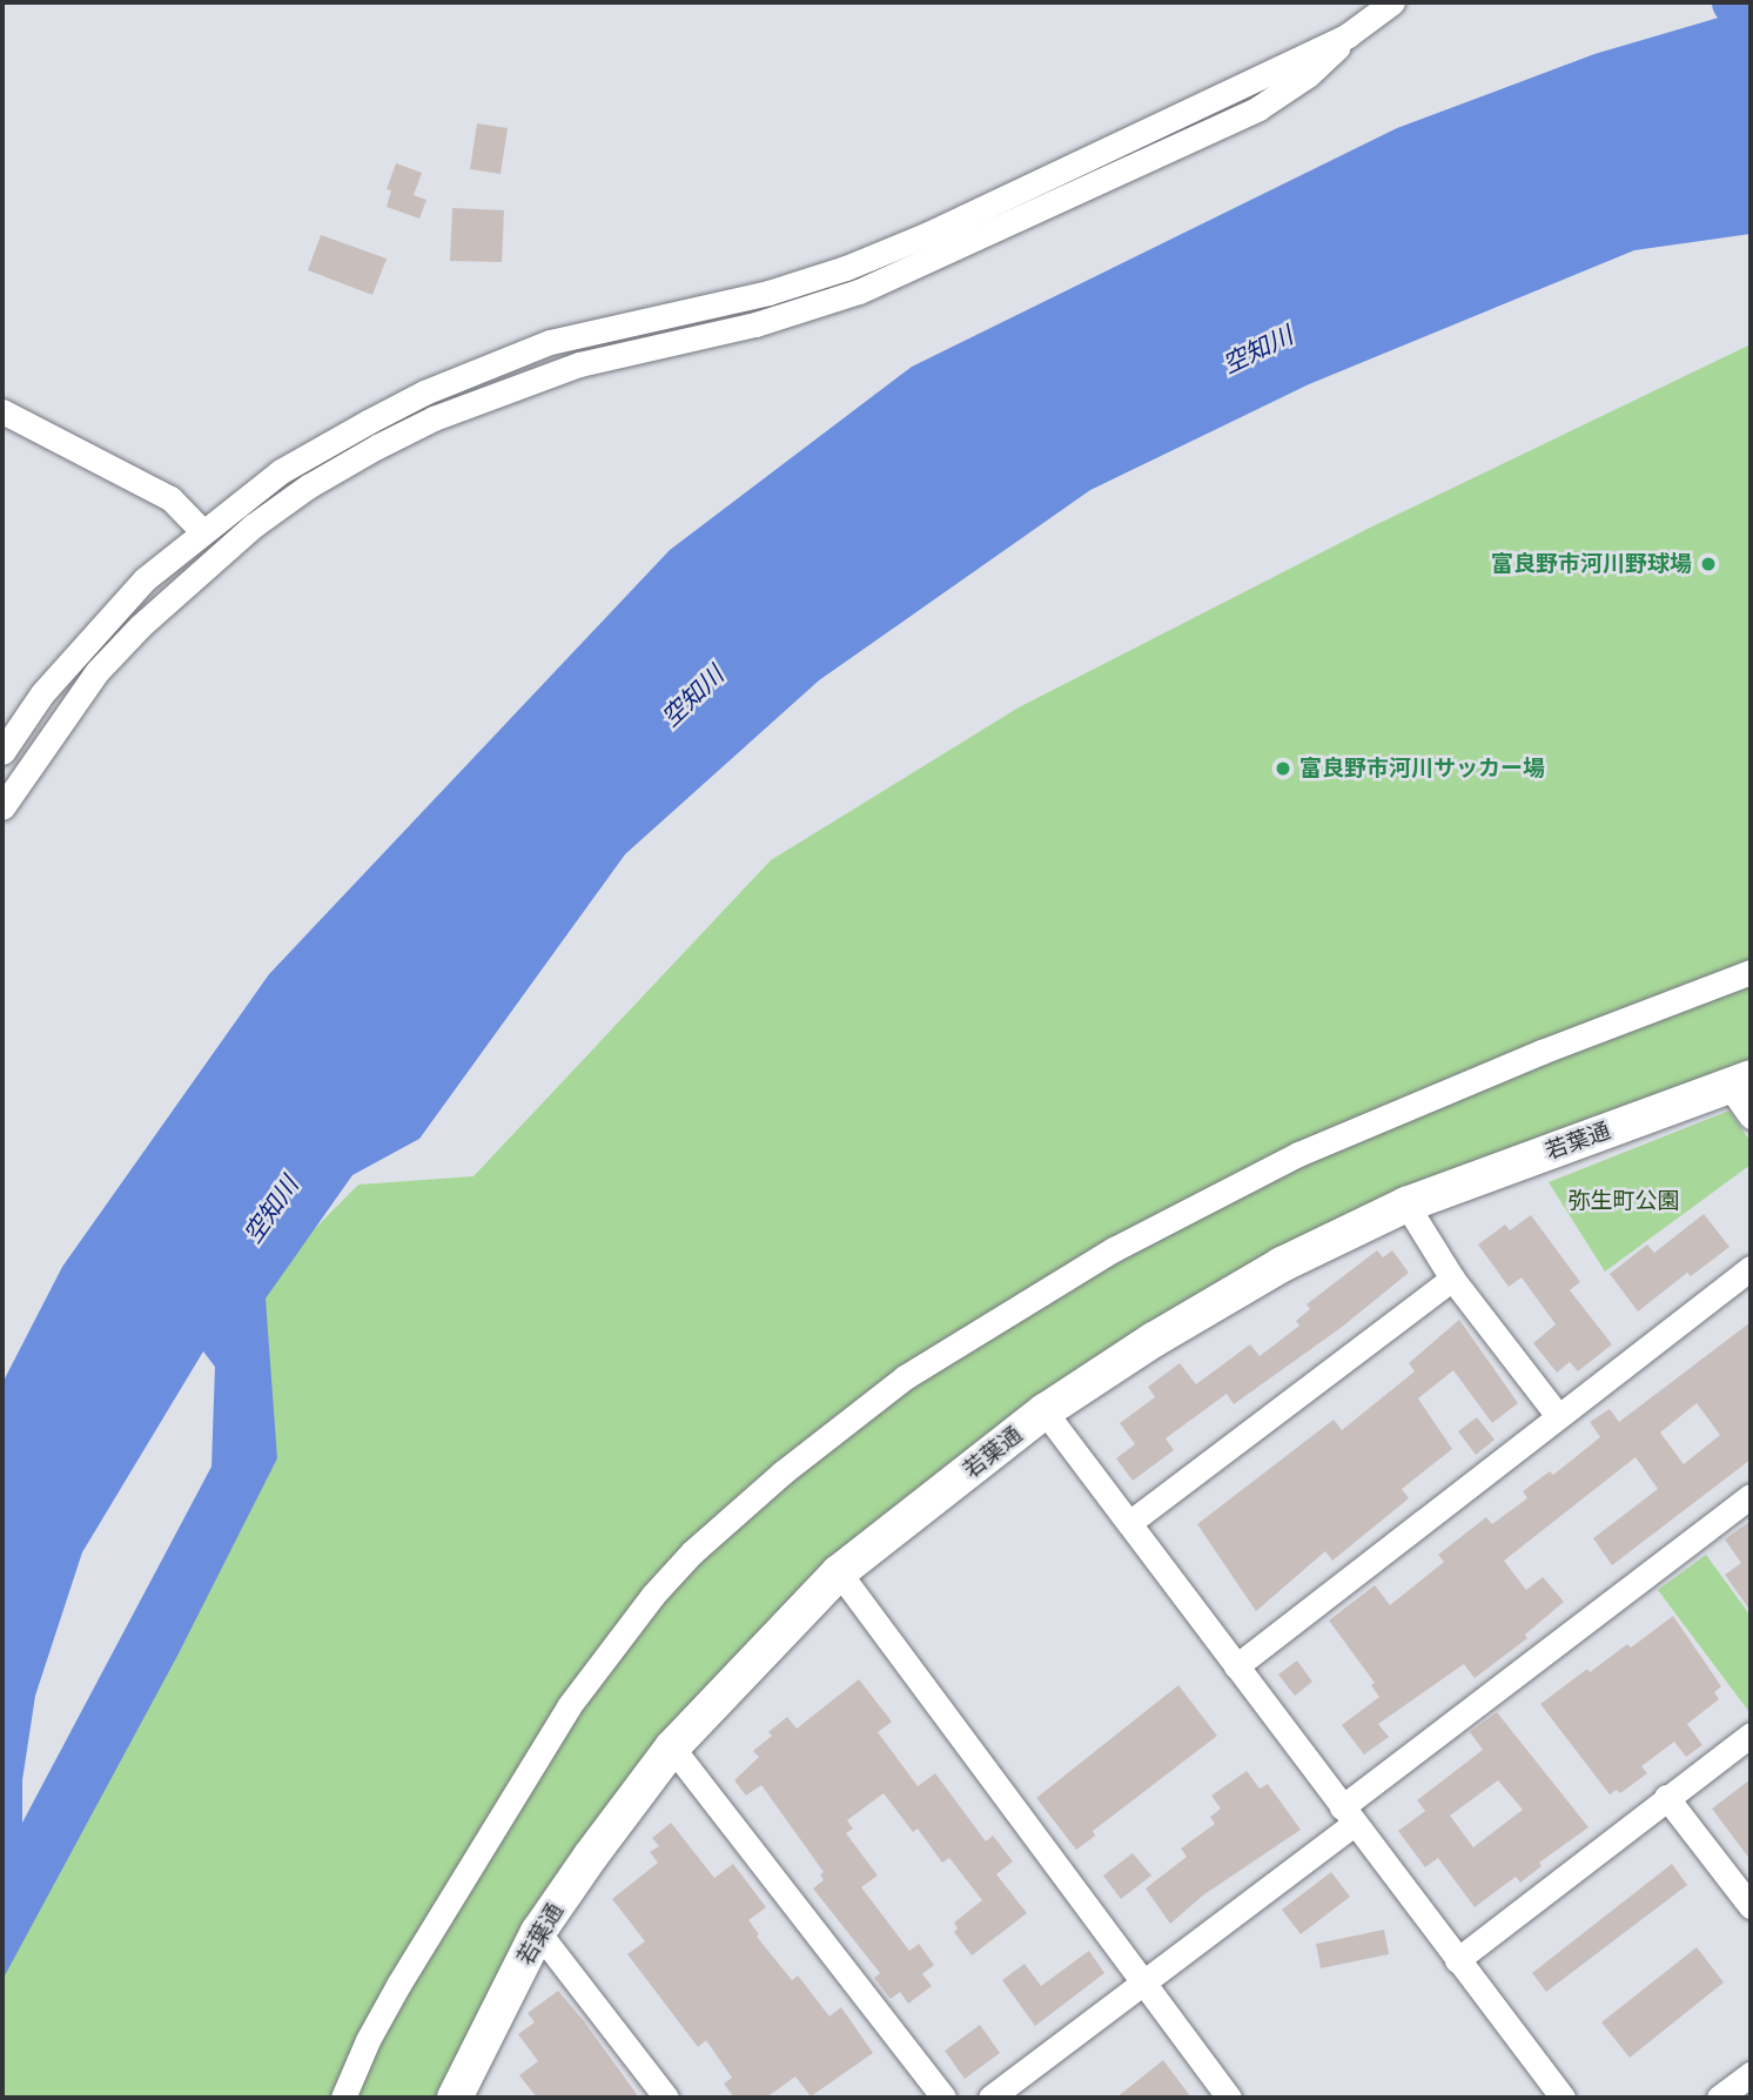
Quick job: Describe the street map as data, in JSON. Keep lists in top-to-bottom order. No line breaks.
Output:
{"streets":{"street":["若葉通"]},"water":["空知川"],"parks":["弥生町公園"],"places":["富良野市河川野球場","富良野市河川サッカー場"]}
